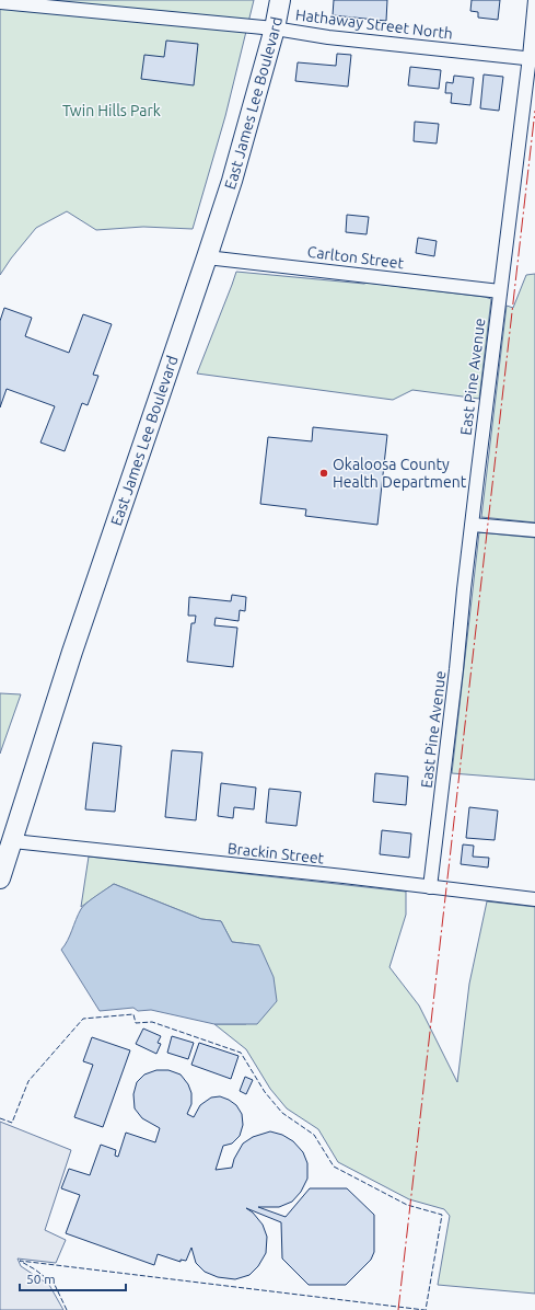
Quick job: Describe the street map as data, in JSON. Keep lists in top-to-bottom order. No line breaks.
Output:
{"streets":{"main road":["East James Lee Boulevard"],"street":["Hathaway Street North","Carlton Street","East Pine Avenue","Brackin Street"]},"crossings":[["Hathaway Street North","East James Lee Boulevard"],["Hathaway Street North","East Pine Avenue"],["East James Lee Boulevard","Carlton Street"],["East James Lee Boulevard","Brackin Street"],["Carlton Street","East Pine Avenue"],["East Pine Avenue","Brackin Street"]],"parks":["Twin Hills Park"],"places":["Okaloosa County Health Department"],"scale_bar":"50 m"}
